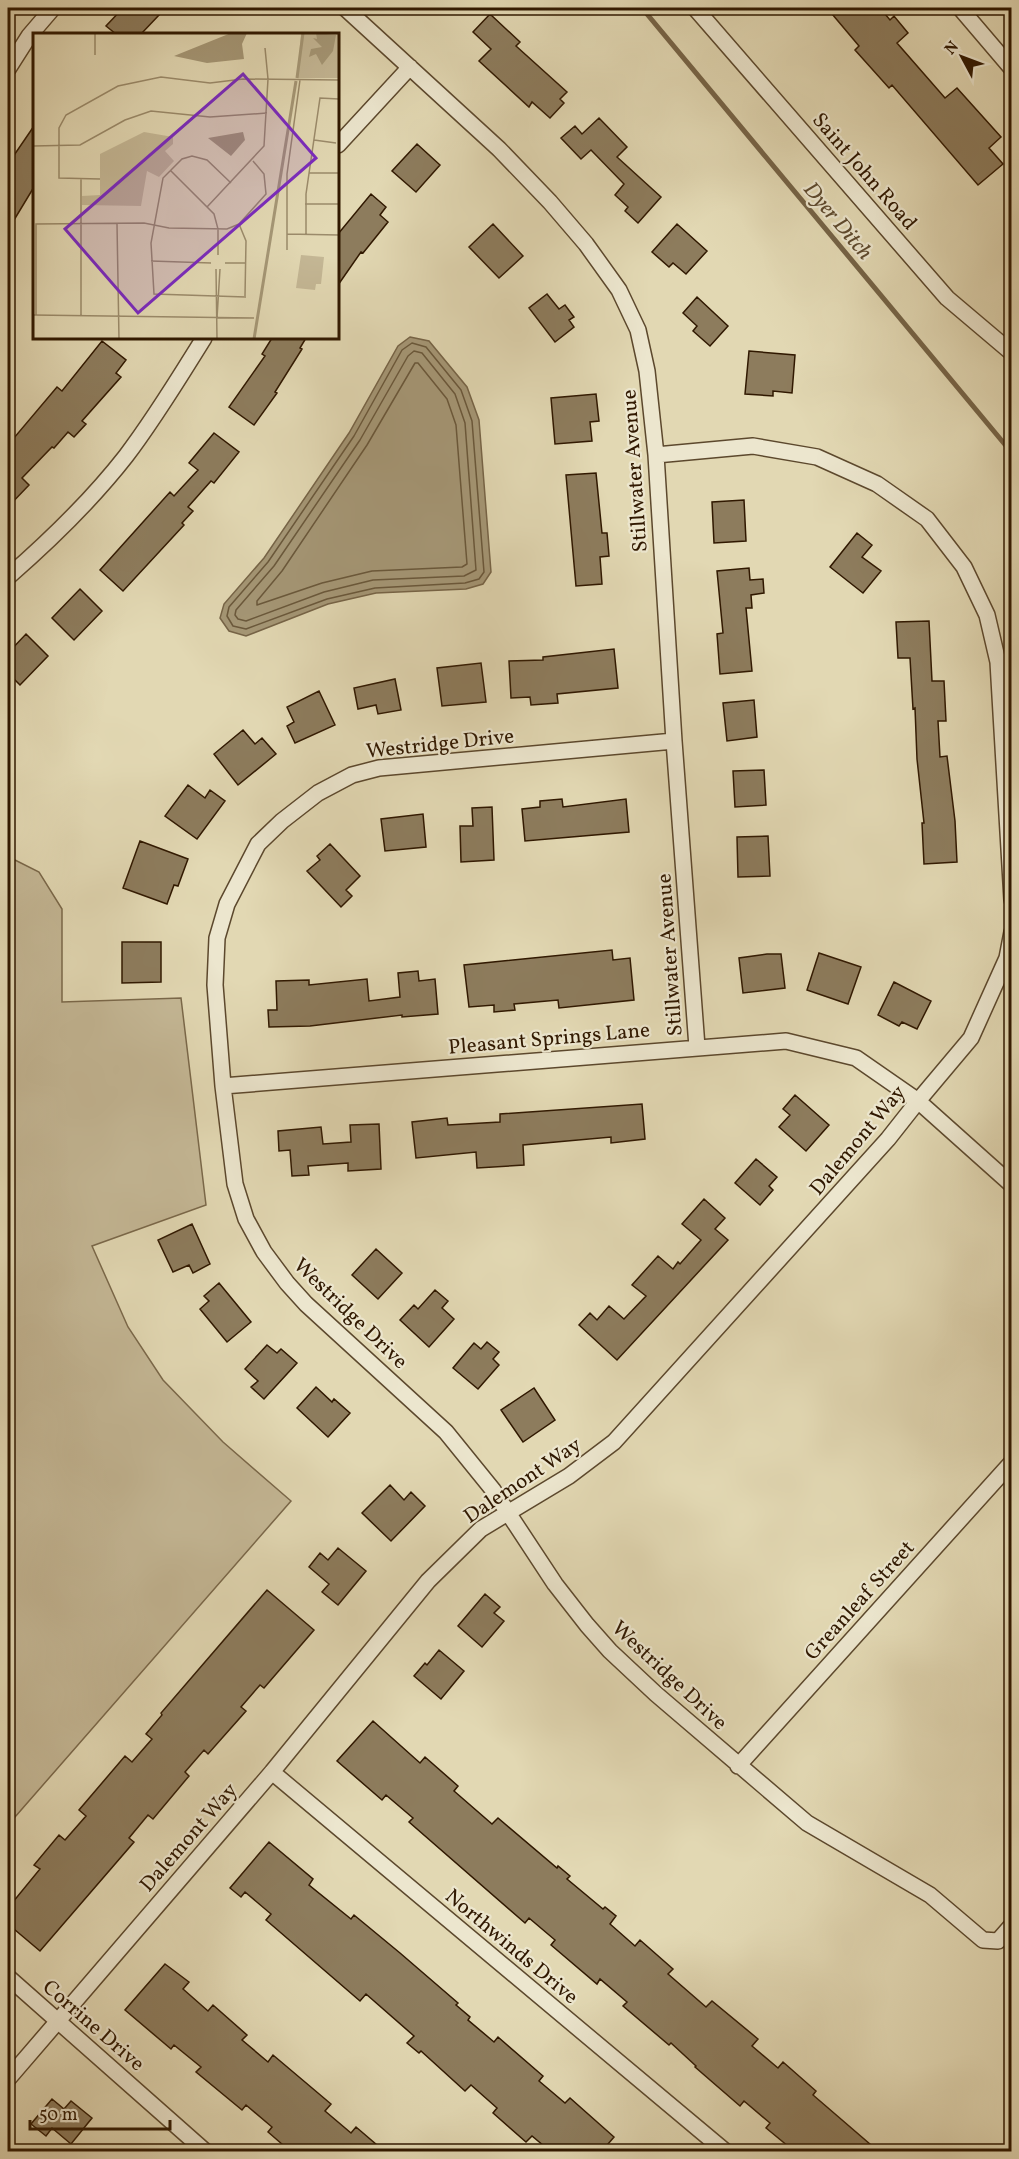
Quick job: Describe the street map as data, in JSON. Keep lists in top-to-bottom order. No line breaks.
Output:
{"streets":{"street":["Saint John Road","Stillwater Avenue","Westridge Drive","Pleasant Springs Lane","Dalemont Way","Greanleaf Street","Northwinds Drive","Corrine Drive"]},"crossings":[["Stillwater Avenue","Westridge Drive"],["Stillwater Avenue","Pleasant Springs Lane"],["Westridge Drive","Pleasant Springs Lane"],["Westridge Drive","Dalemont Way"],["Westridge Drive","Greanleaf Street"],["Pleasant Springs Lane","Dalemont Way"],["Dalemont Way","Northwinds Drive"],["Dalemont Way","Corrine Drive"]],"water":["Dyer Ditch"],"scale_bar":"50 m","north":"top left"}
